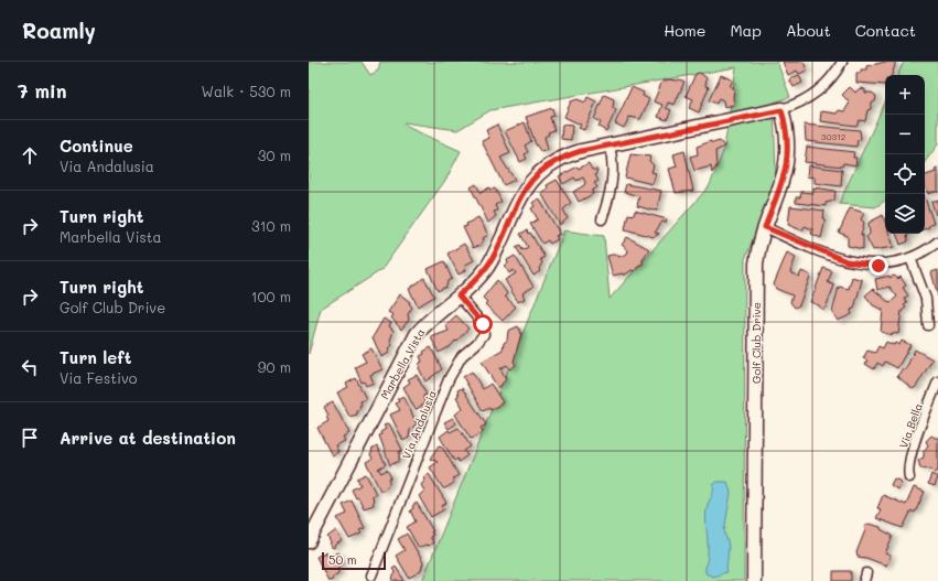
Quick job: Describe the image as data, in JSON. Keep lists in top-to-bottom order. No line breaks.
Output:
{"streets":{"street":["Golf Club Drive","Marbella Vista","Via Andalusia","Via Bella"]},"crossings":[["Golf Club Drive","Marbella Vista"],["Marbella Vista","Via Andalusia"]],"house_numbers":["30312"],"scale_bar":"50 m","page":{"header":"Roamly","nav":["Home","Map","About","Contact"],"heading":["7 min","Walk · 530 m"],"map_buttons":["+","−"],"list":[["Continue","Via Andalusia","30 m"],["Turn right","Marbella Vista","310 m"],["Turn right","Golf Club Drive","100 m"],["Turn left","Via Festivo","90 m"],"Arrive at destination"],"scale":"50 m"}}
